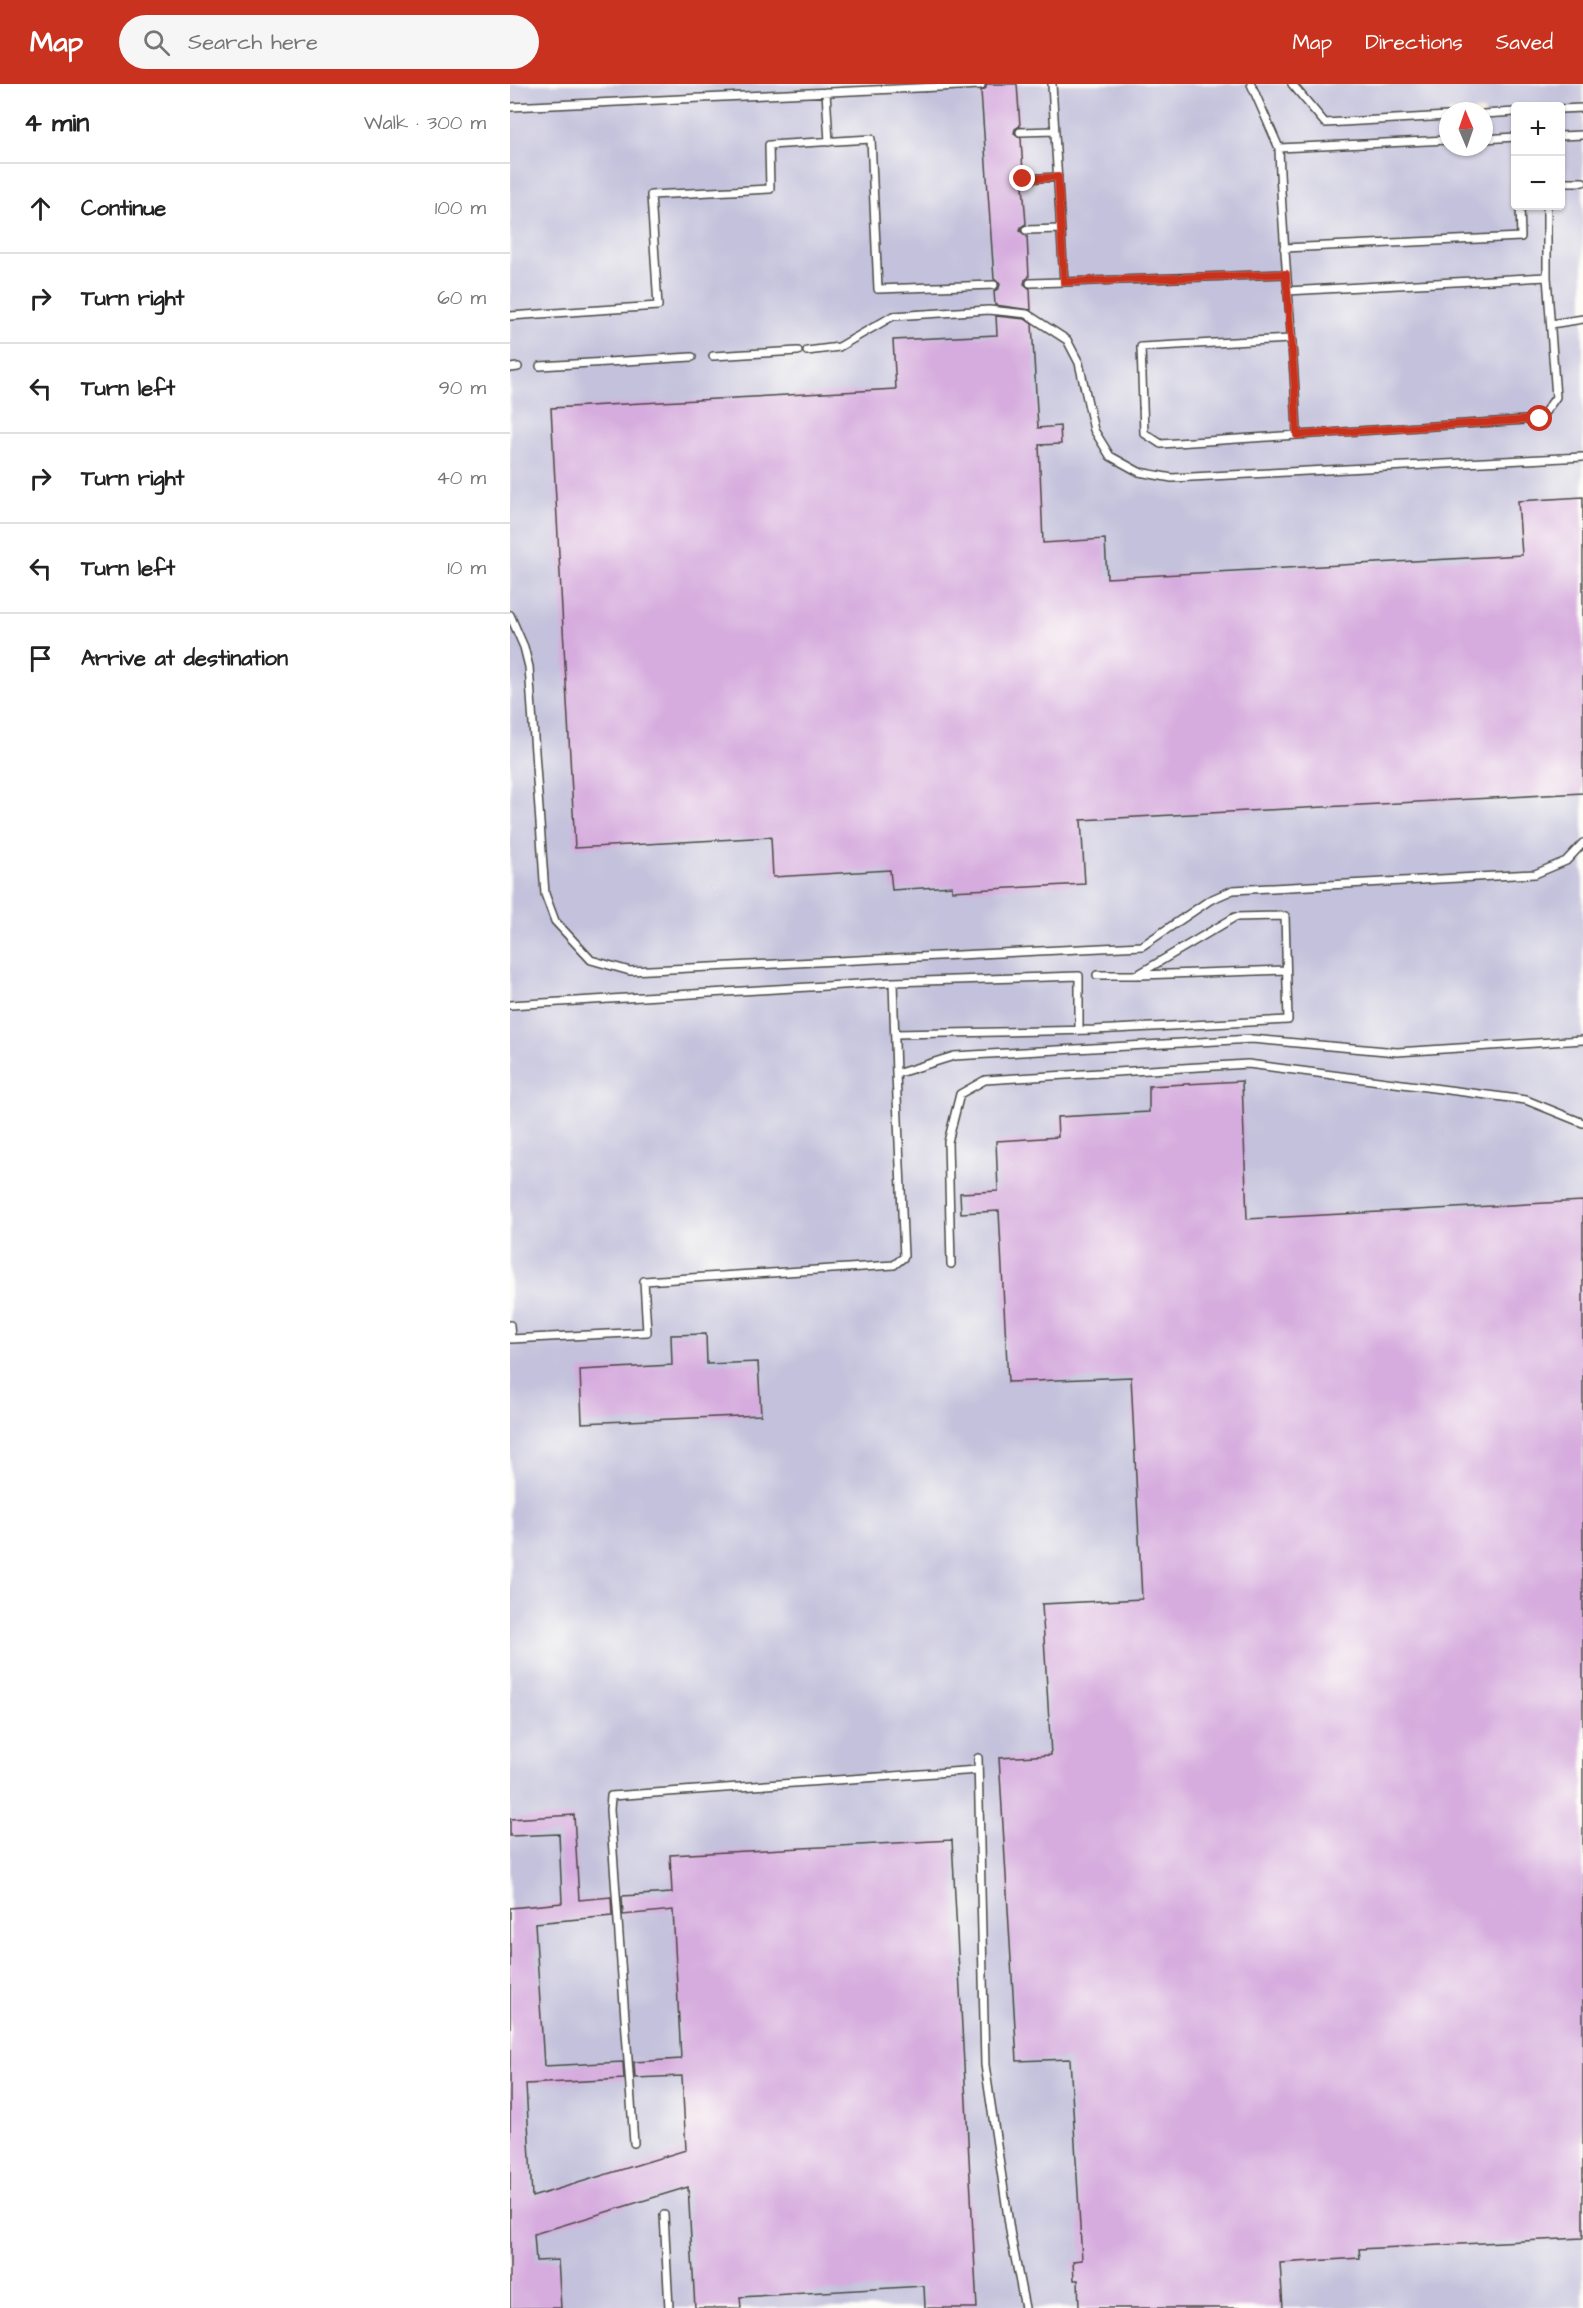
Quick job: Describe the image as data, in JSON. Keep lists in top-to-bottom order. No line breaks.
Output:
{"north":"top","page":{"header":"Map","search":"Search here","nav":["Map","Directions","Saved"],"heading":["4 min","Walk · 300 m"],"map_buttons":["+","−"],"list":[["Continue","100 m"],["Turn right","60 m"],["Turn left","90 m"],["Turn right","40 m"],["Turn left","10 m"],"Arrive at destination"]}}
